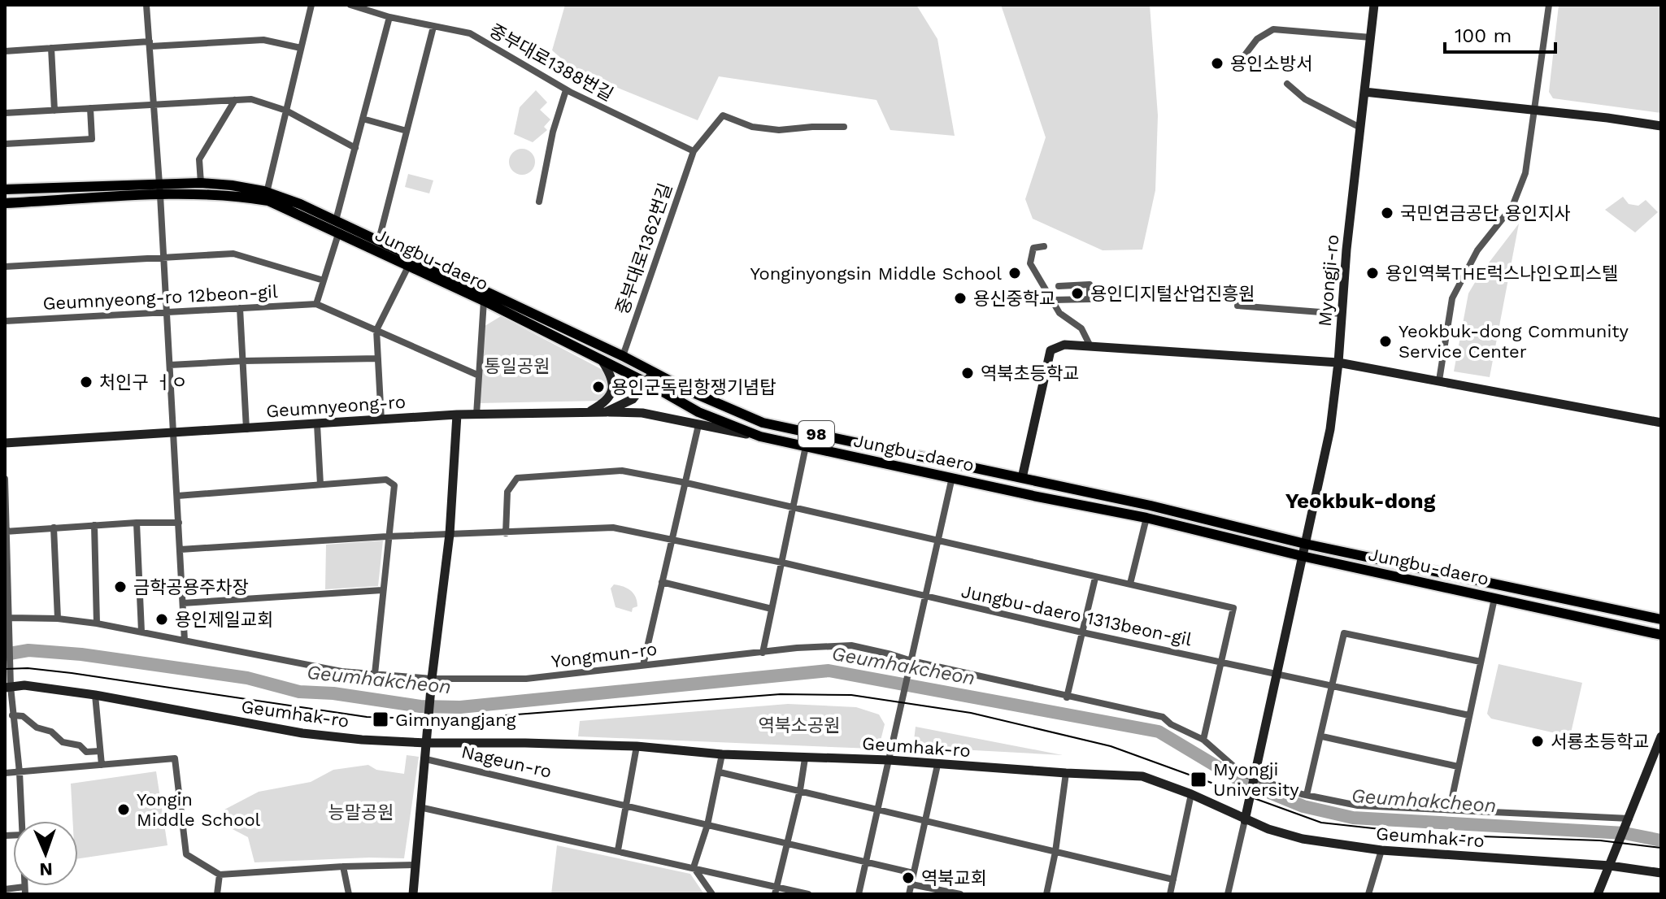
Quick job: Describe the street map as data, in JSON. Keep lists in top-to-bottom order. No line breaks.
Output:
{"streets":{"main road":["Jungbu-daero","Myongji-ro","Geumnyeong-ro","98","Geumhak-ro"],"street":["중부대로1388번길","중부대로1362번길","Geumnyeong-ro 12beon-gil","Jungbu-daero 1313beon-gil","Yongmun-ro","Nageun-ro"]},"crossings":[["중부대로1388번길","중부대로1362번길"],["중부대로1362번길","Jungbu-daero"],["Jungbu-daero","Myongji-ro"],["Jungbu-daero","Geumnyeong-ro"],["Myongji-ro","Jungbu-daero 1313beon-gil"],["Myongji-ro","Yongmun-ro"],["Myongji-ro","Geumhak-ro"]],"districts":["Yeokbuk-dong"],"water":["Geumhakcheon"],"parks":["통일공원","역북소공원","능말공원"],"places":{"other":["용인소방서","국민연금공단 용인지사","Yonginyongsin Middle School","용인역북THE럭스나인오피스텔","용인디지털산업진흥원","용신중학교","Yeokbuk-dong Community Service Center","역북초등학교","처인구 ㅓㅇ","용인군독립항쟁기념탑","금학공용주차장","용인제일교회","서룡초등학교","Yongin Middle School","역북교회"],"transit":["Gimnyangjang","Myongji University"]},"scale_bar":"100 m","north":"bottom"}
